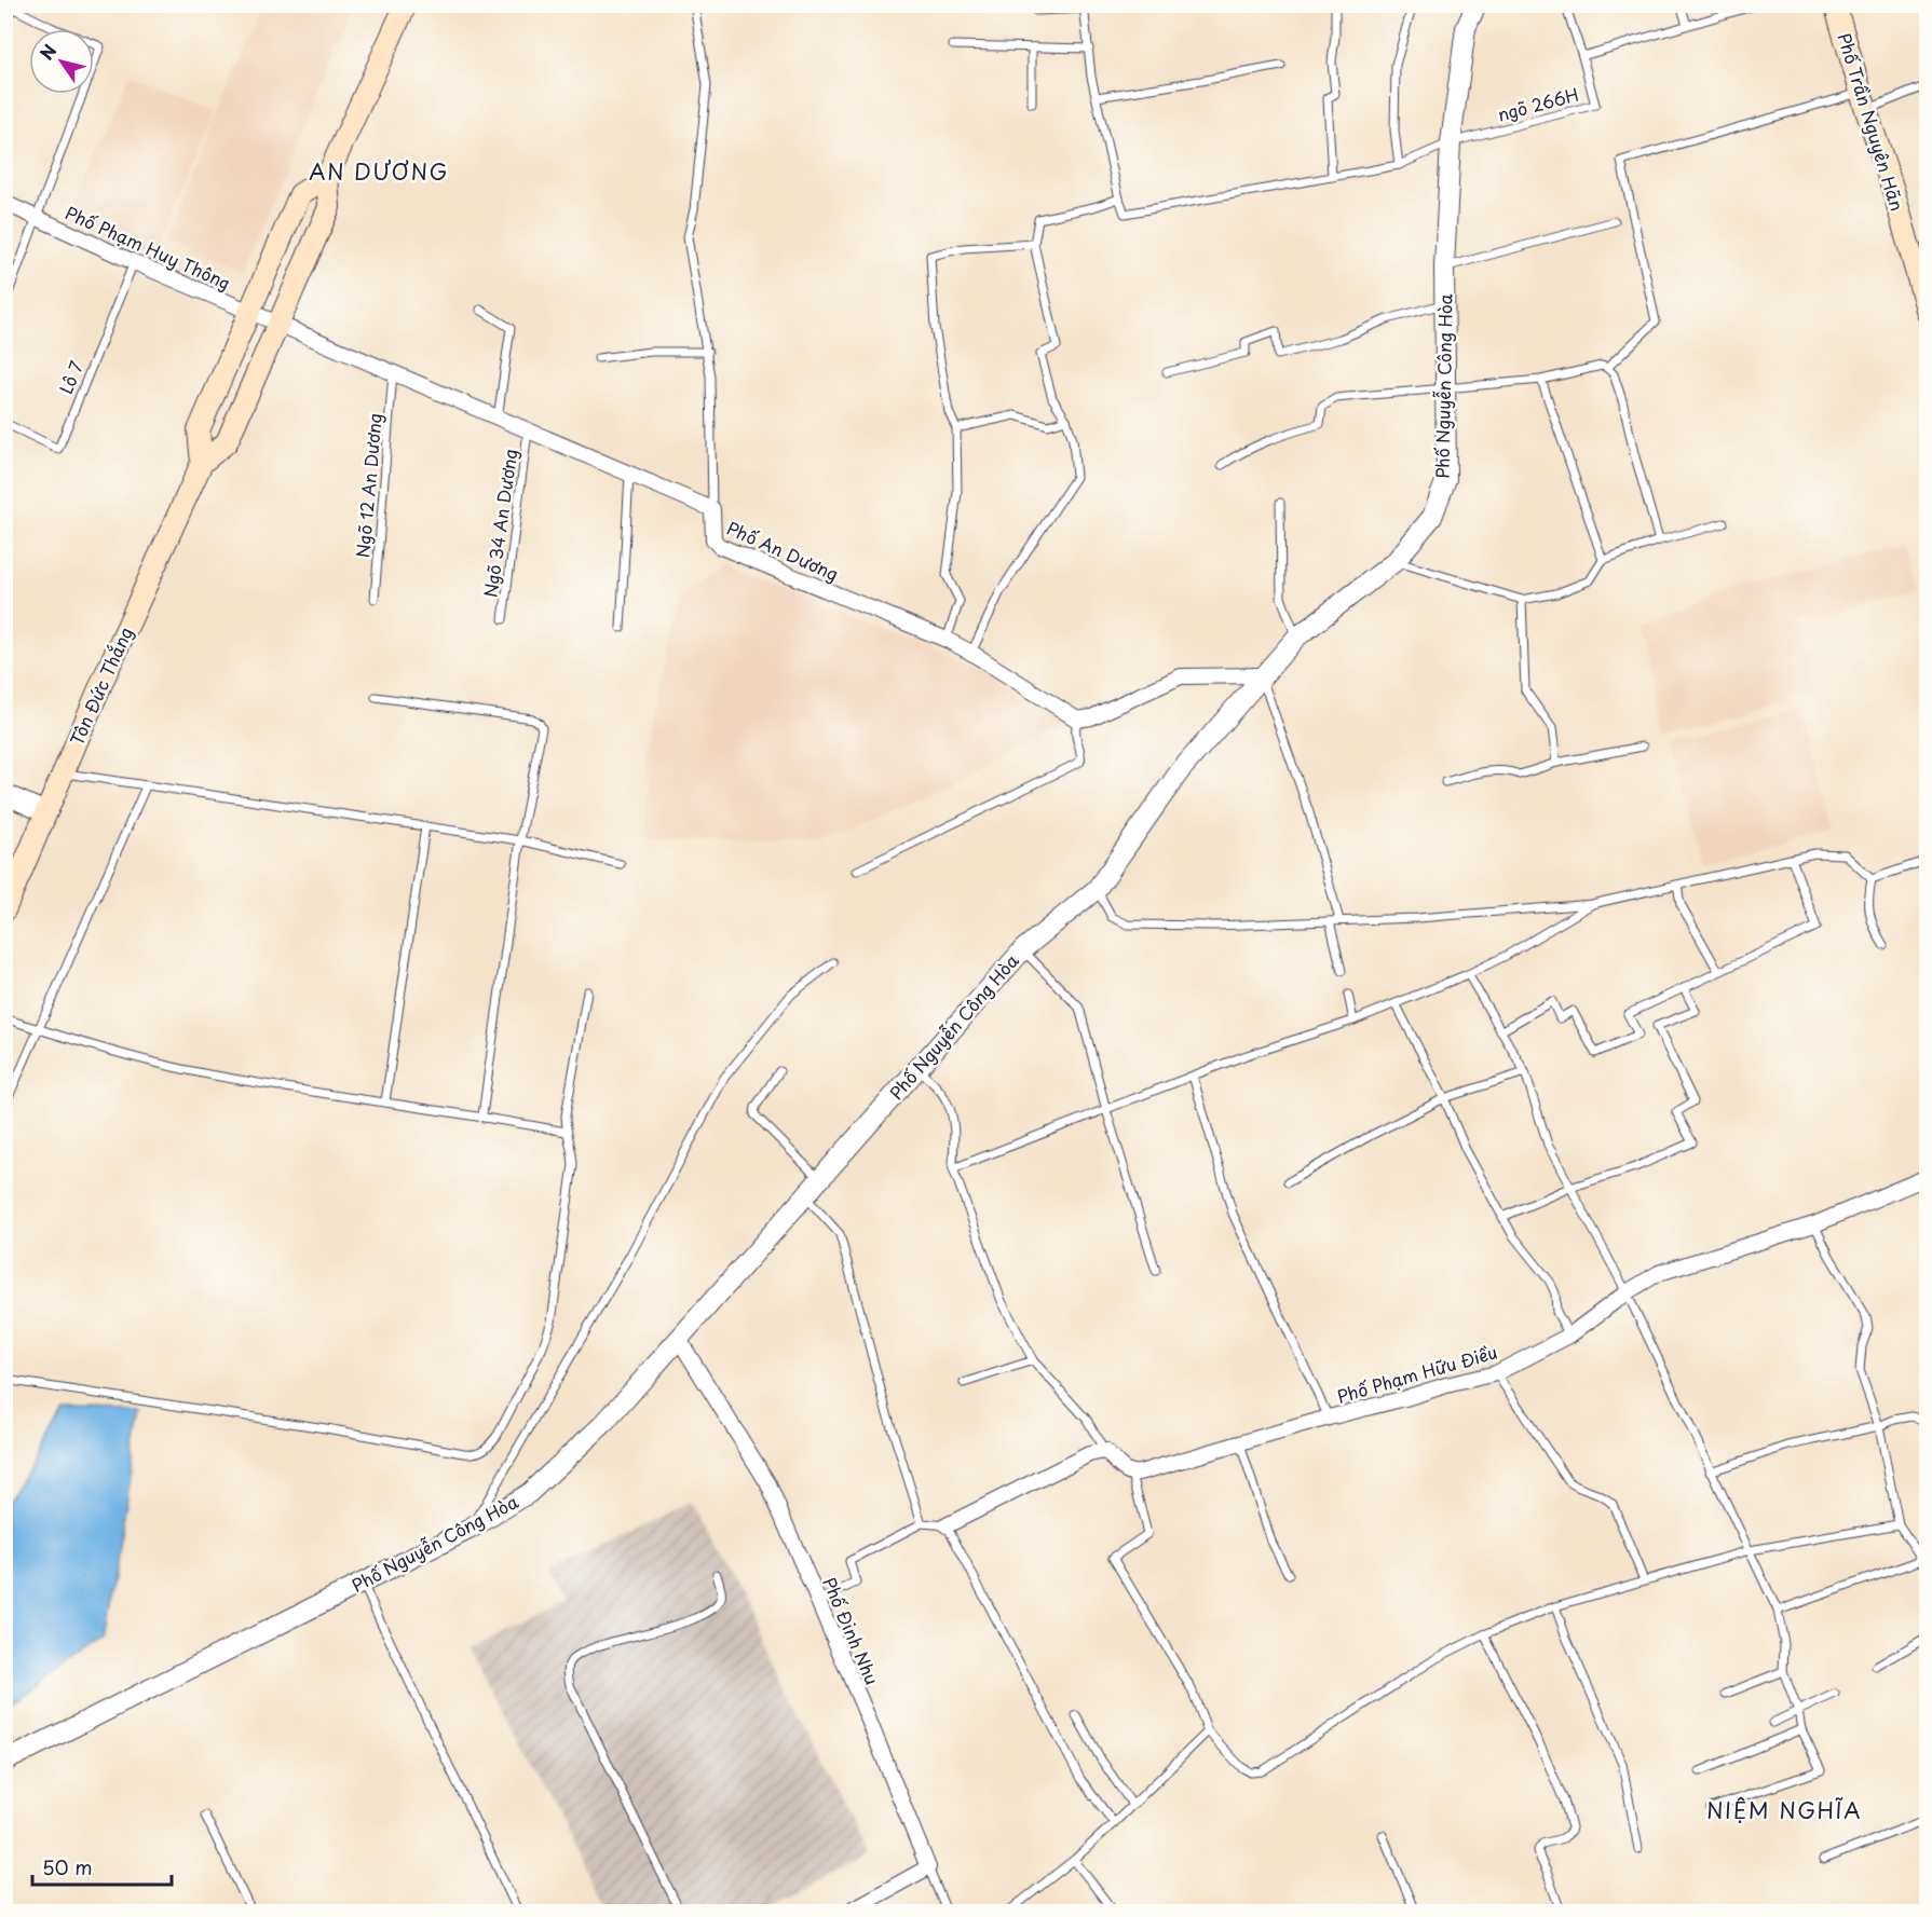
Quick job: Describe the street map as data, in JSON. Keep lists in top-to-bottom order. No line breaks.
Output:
{"streets":{"main road":["Phố Trần Nguyên Hãn","Tôn Đức Thắng"],"street":["Phố Phạm Huy Thông","Phố Nguyễn Công Hòa","Phố An Dương","Phố Phạm Hữu Điều","Phố Đinh Nhu"],"lane":["ngõ 266H","Lô 7","Ngõ 12 An Dương","Ngõ 34 An Dương"]},"crossings":[["ngõ 266H","Phố Nguyễn Công Hòa"],["Phố Phạm Huy Thông","Lô 7"],["Phố Phạm Huy Thông","Phố An Dương"],["Phố Phạm Huy Thông","Tôn Đức Thắng"],["Phố Nguyễn Công Hòa","Phố Đinh Nhu"],["Ngõ 12 An Dương","Phố An Dương"],["Ngõ 34 An Dương","Phố An Dương"],["Phố An Dương","Tôn Đức Thắng"]],"districts":["AN DƯƠNG","NIỆM NGHĨA"],"scale_bar":"50 m","north":"top left"}
